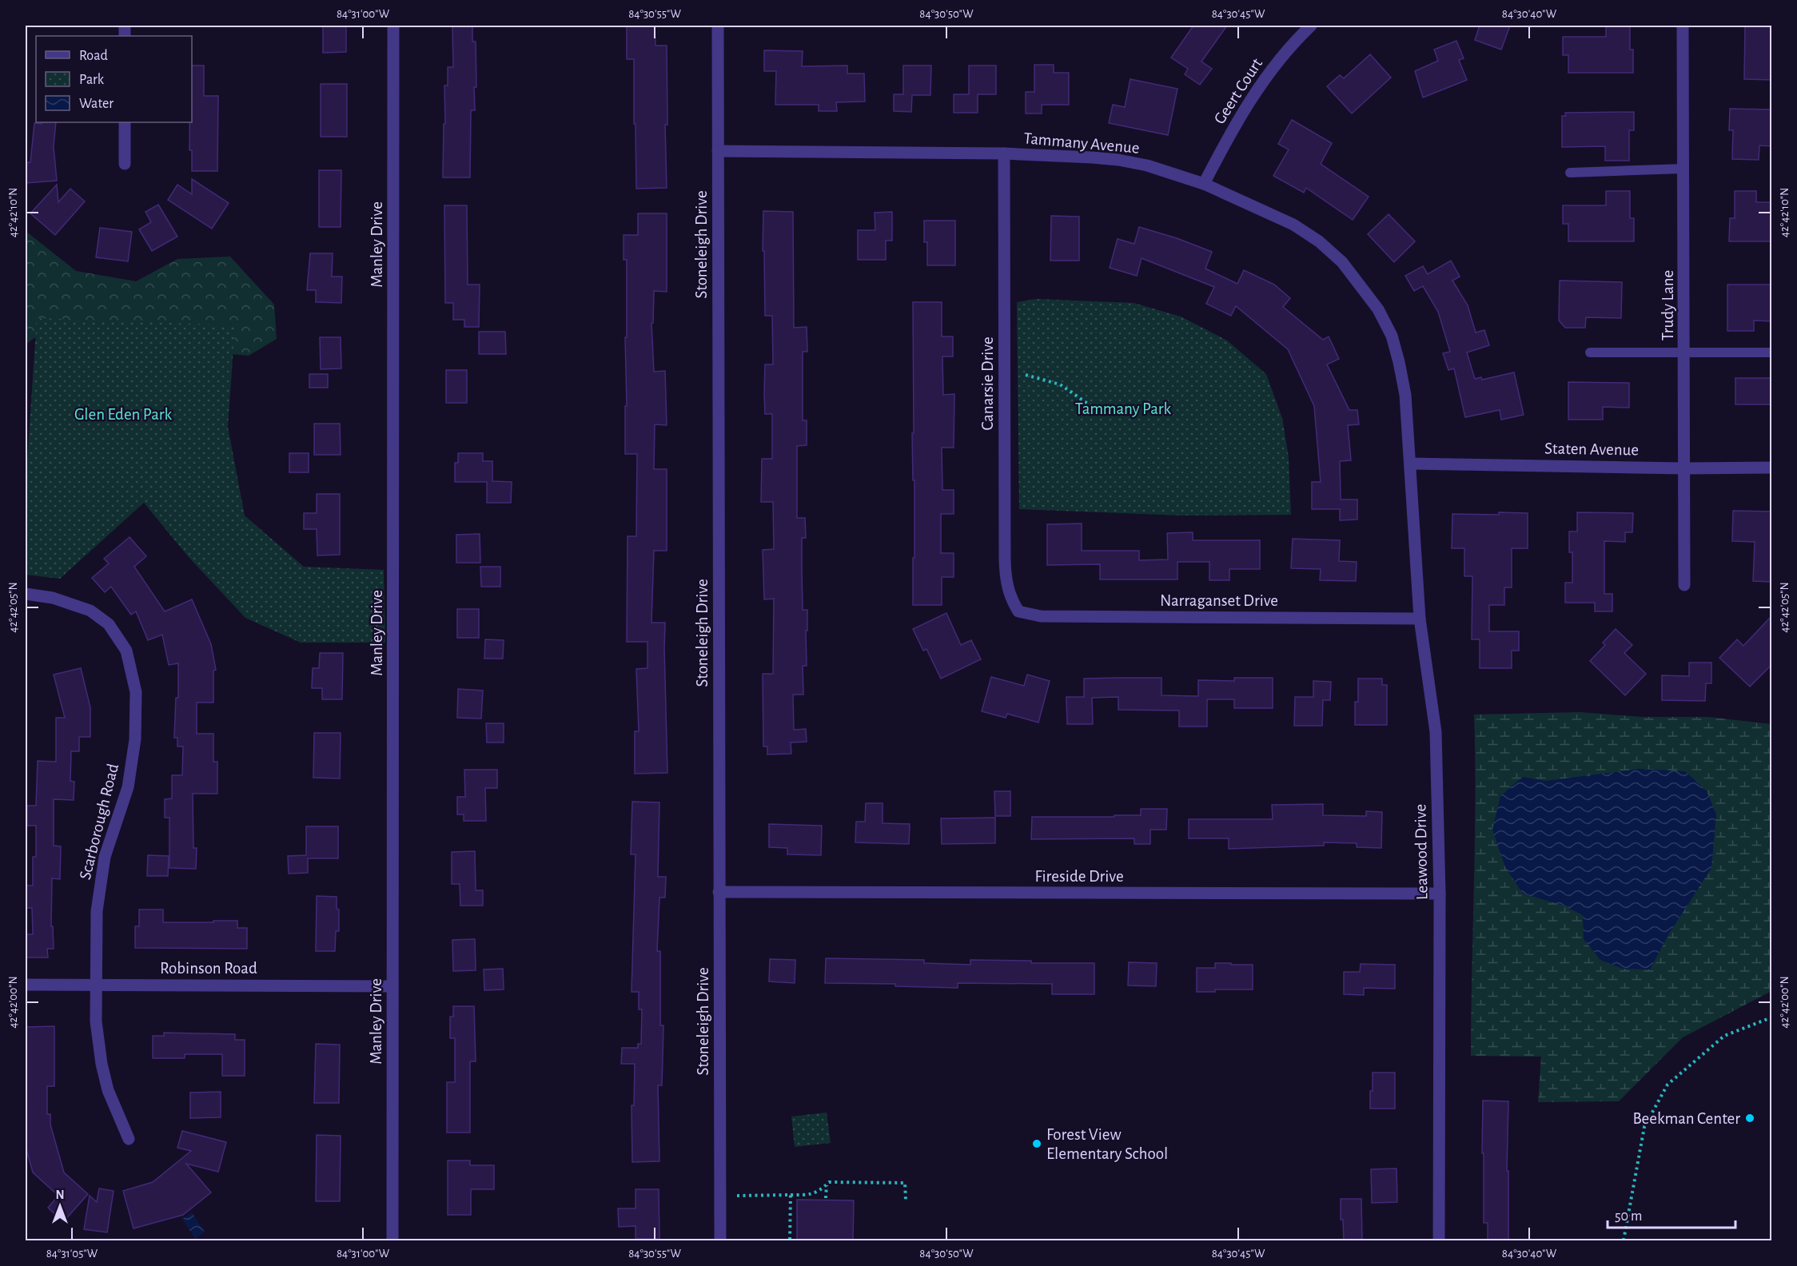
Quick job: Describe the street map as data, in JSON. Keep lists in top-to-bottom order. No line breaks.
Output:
{"streets":{"street":["Geert Court","Tammany Avenue","Manley Drive","Stoneleigh Drive","Trudy Lane","Canarsie Drive","Staten Avenue","Narraganset Drive","Scarborough Road","Leawood Drive","Fireside Drive","Robinson Road"]},"crossings":[["Geert Court","Tammany Avenue"],["Tammany Avenue","Stoneleigh Drive"],["Tammany Avenue","Canarsie Drive"],["Tammany Avenue","Staten Avenue"],["Tammany Avenue","Leawood Drive"],["Manley Drive","Robinson Road"],["Stoneleigh Drive","Fireside Drive"],["Trudy Lane","Staten Avenue"],["Canarsie Drive","Narraganset Drive"],["Staten Avenue","Leawood Drive"],["Narraganset Drive","Leawood Drive"],["Scarborough Road","Robinson Road"],["Leawood Drive","Fireside Drive"]],"parks":["Tammany Park","Glen Eden Park"],"places":["Beekman Center","Forest View Elementary School"],"legend":["Road","Park","Water"],"scale_bar":"50 m","north":"top","coordinates":["84°31'00\"W","84°30'55\"W","84°30'50\"W","84°30'45\"W","84°30'40\"W","42°42'10\"N","42°42'05\"N","42°42'00\"N","84°31'05\"W"]}
